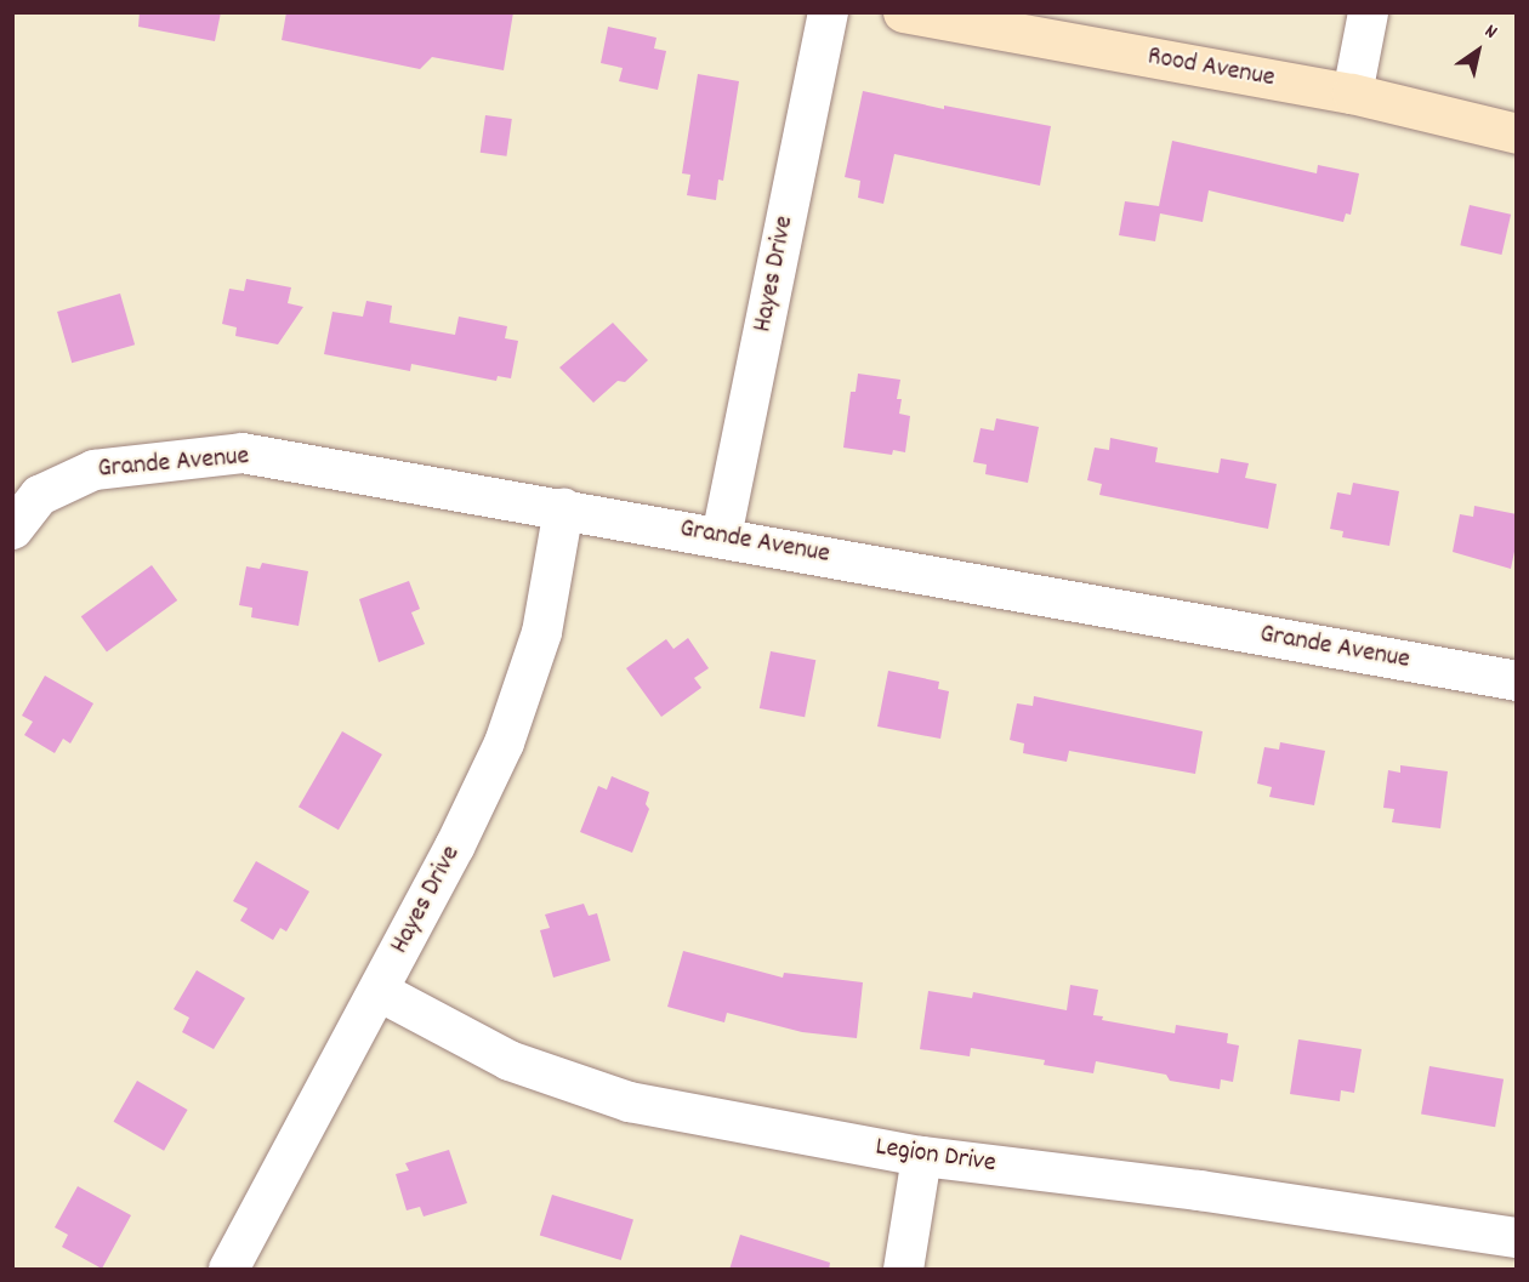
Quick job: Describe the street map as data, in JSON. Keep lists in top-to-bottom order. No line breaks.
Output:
{"streets":{"street":["Rood Avenue","Hayes Drive","Grande Avenue","Legion Drive"]},"crossings":[["Hayes Drive","Grande Avenue"],["Hayes Drive","Legion Drive"]],"north":"top right"}
